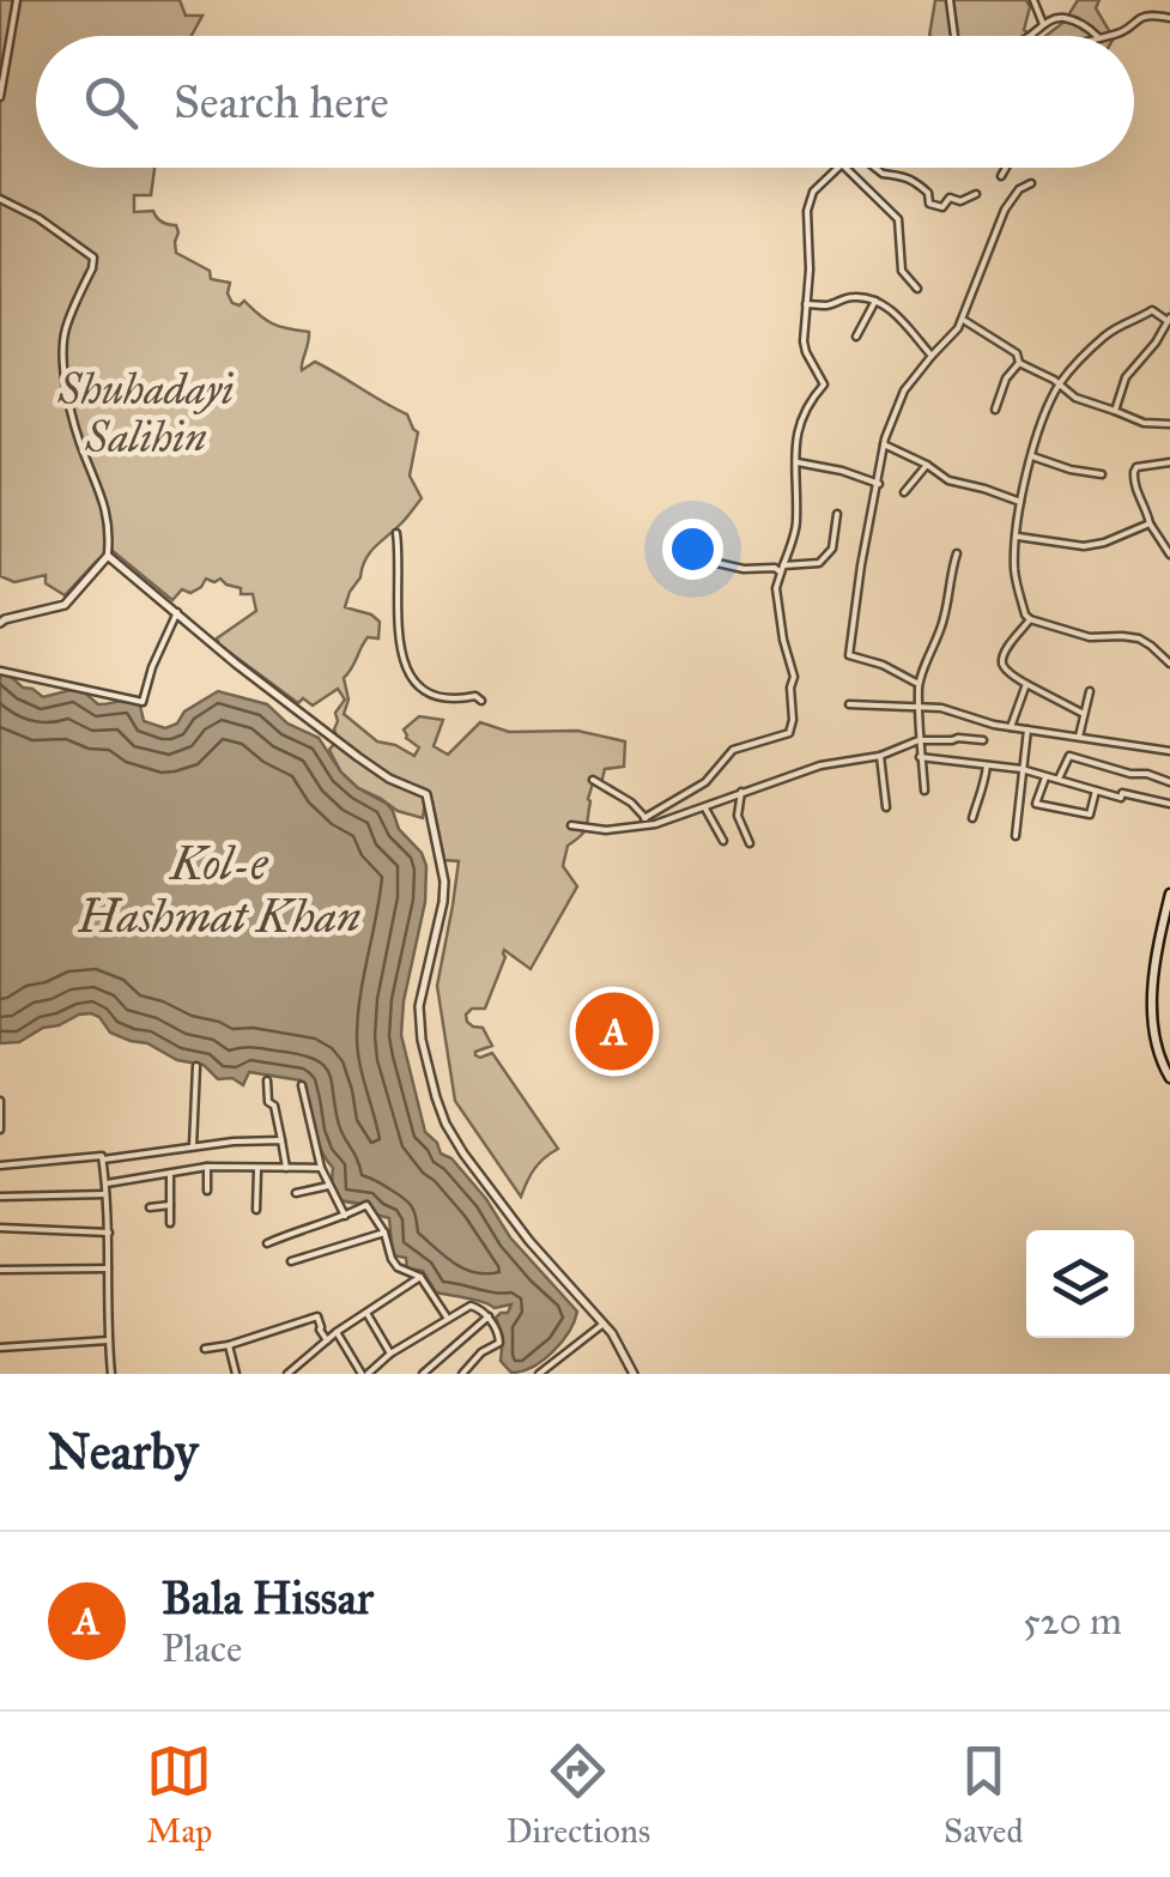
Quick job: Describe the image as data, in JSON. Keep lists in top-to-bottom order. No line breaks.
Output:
{"water":["Kol-e Hashmat Khan"],"parks":["Shuhadayi Salihin"],"page":{"search":"Search here","pins":"A","heading":"Nearby","list":[{"mark":"A","name":"Bala Hissar","note":"Place","value":"520 m"}],"nav":["Map","Directions","Saved"]}}
